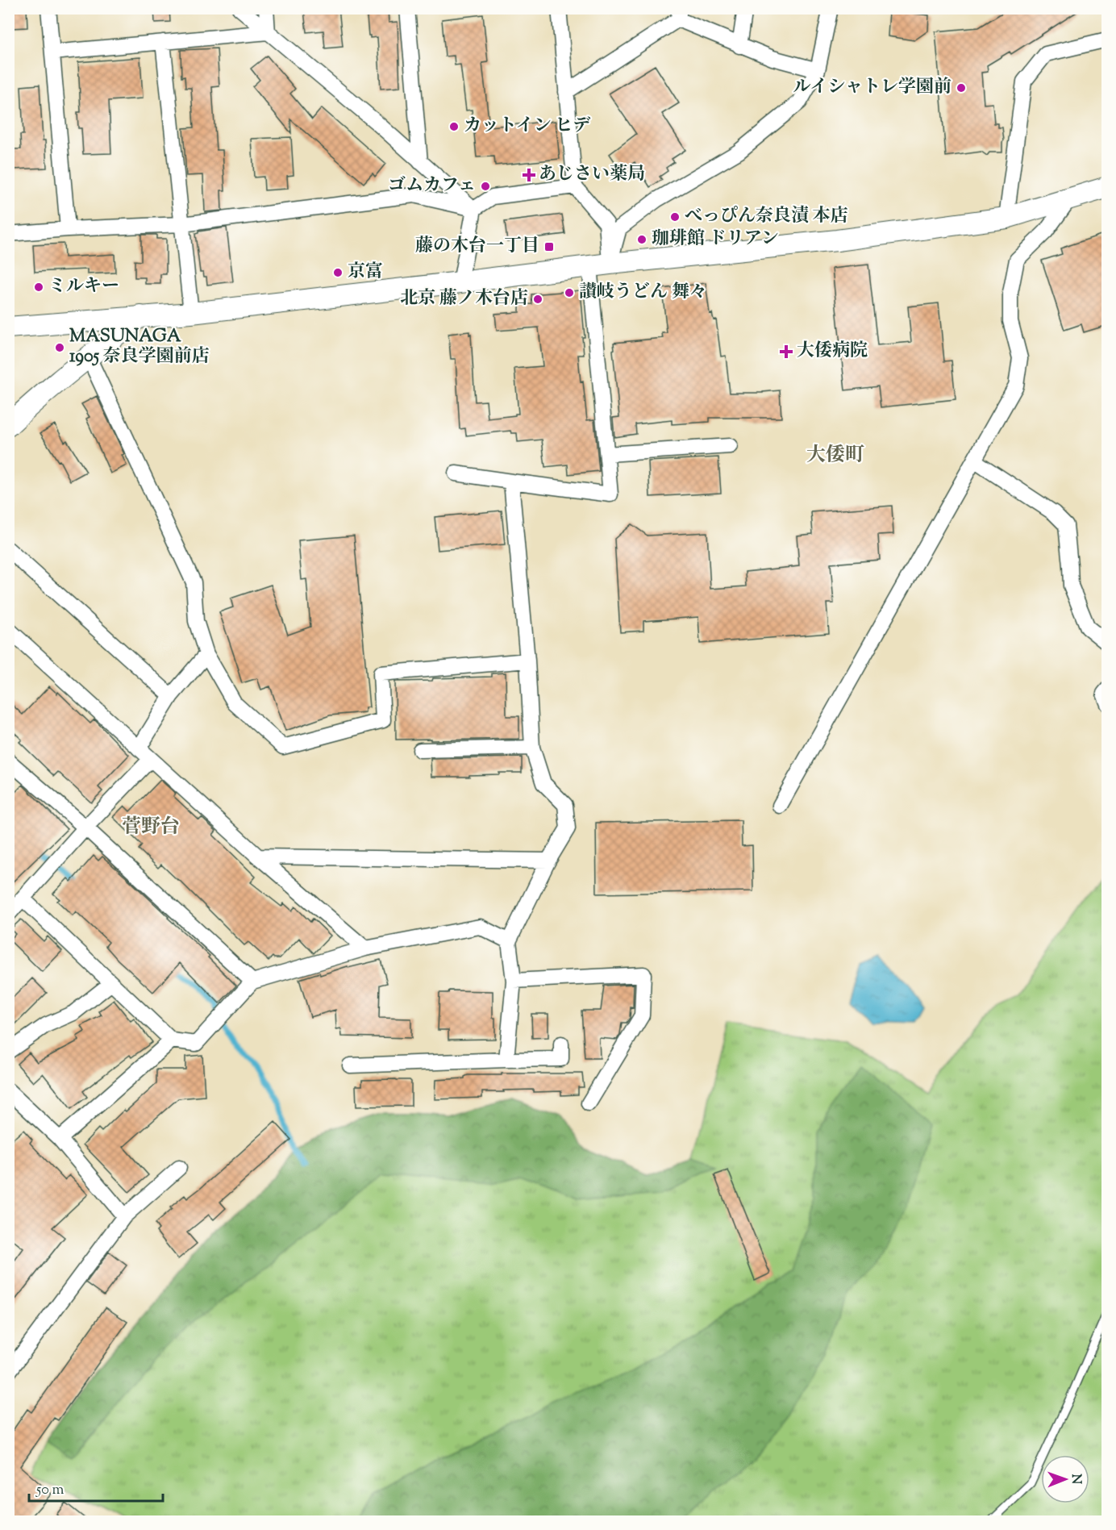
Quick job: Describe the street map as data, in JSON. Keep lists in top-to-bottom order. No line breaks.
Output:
{"districts":["大倭町","菅野台"],"places":{"other":["ルイシャトレ学園前","カットイン ヒデ","ゴムカフェ","べっぴん奈良漬 本店","珈琲館 ドリアン","京富","ミルキー","讃岐うどん 舞々","北京 藤ノ木台店","MASUNAGA 1905 奈良学園前店"],"health":["あじさい薬局","大倭病院"],"transit":["藤の木台一丁目"]},"scale_bar":"50 m","north":"right"}
